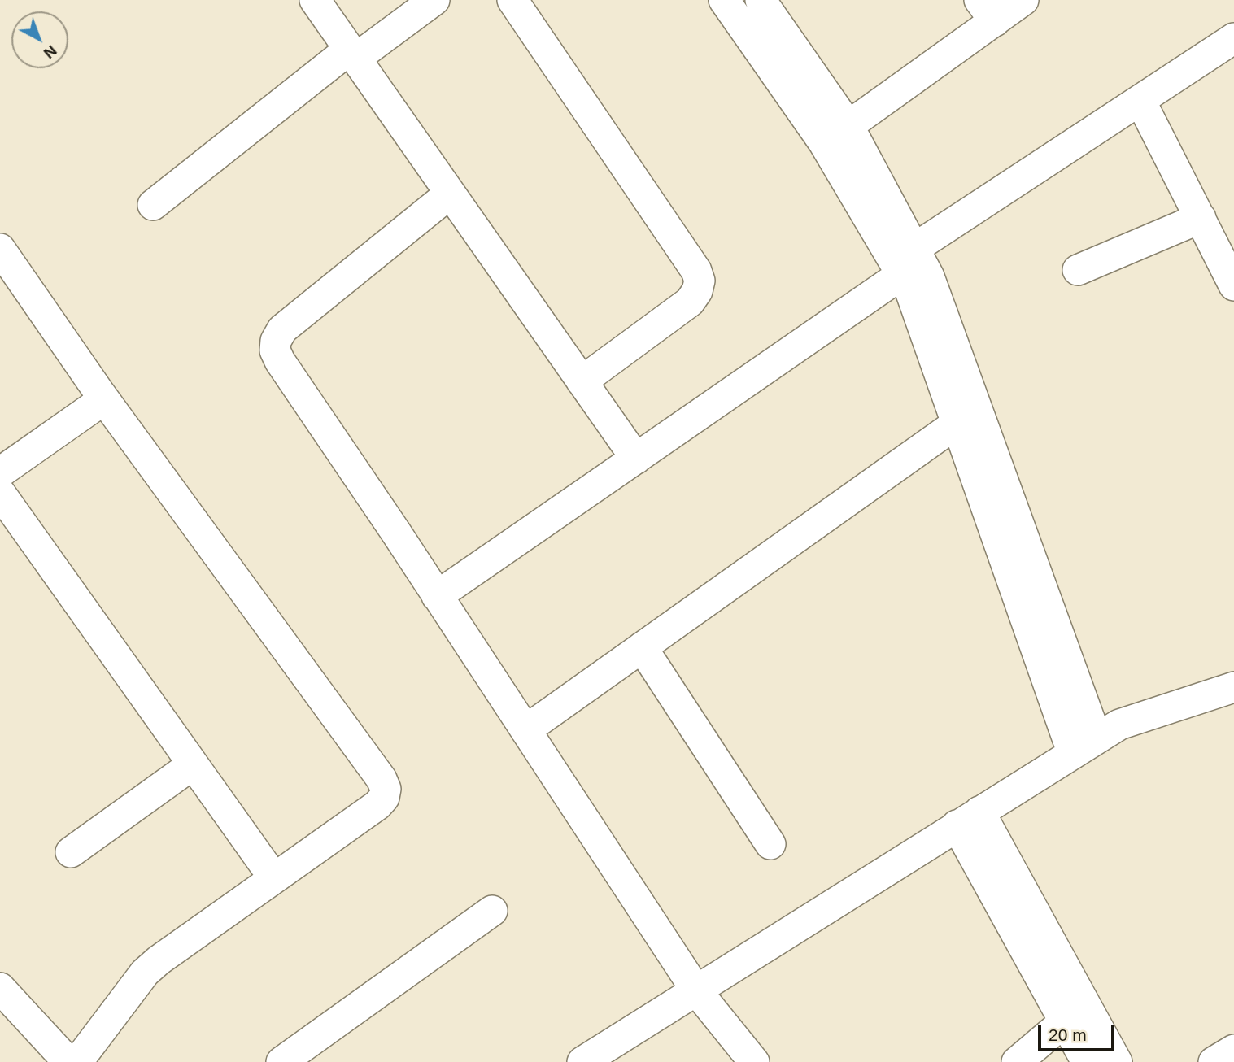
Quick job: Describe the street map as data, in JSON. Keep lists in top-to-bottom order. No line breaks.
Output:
{"scale_bar":"20 m","north":"bottom right"}
